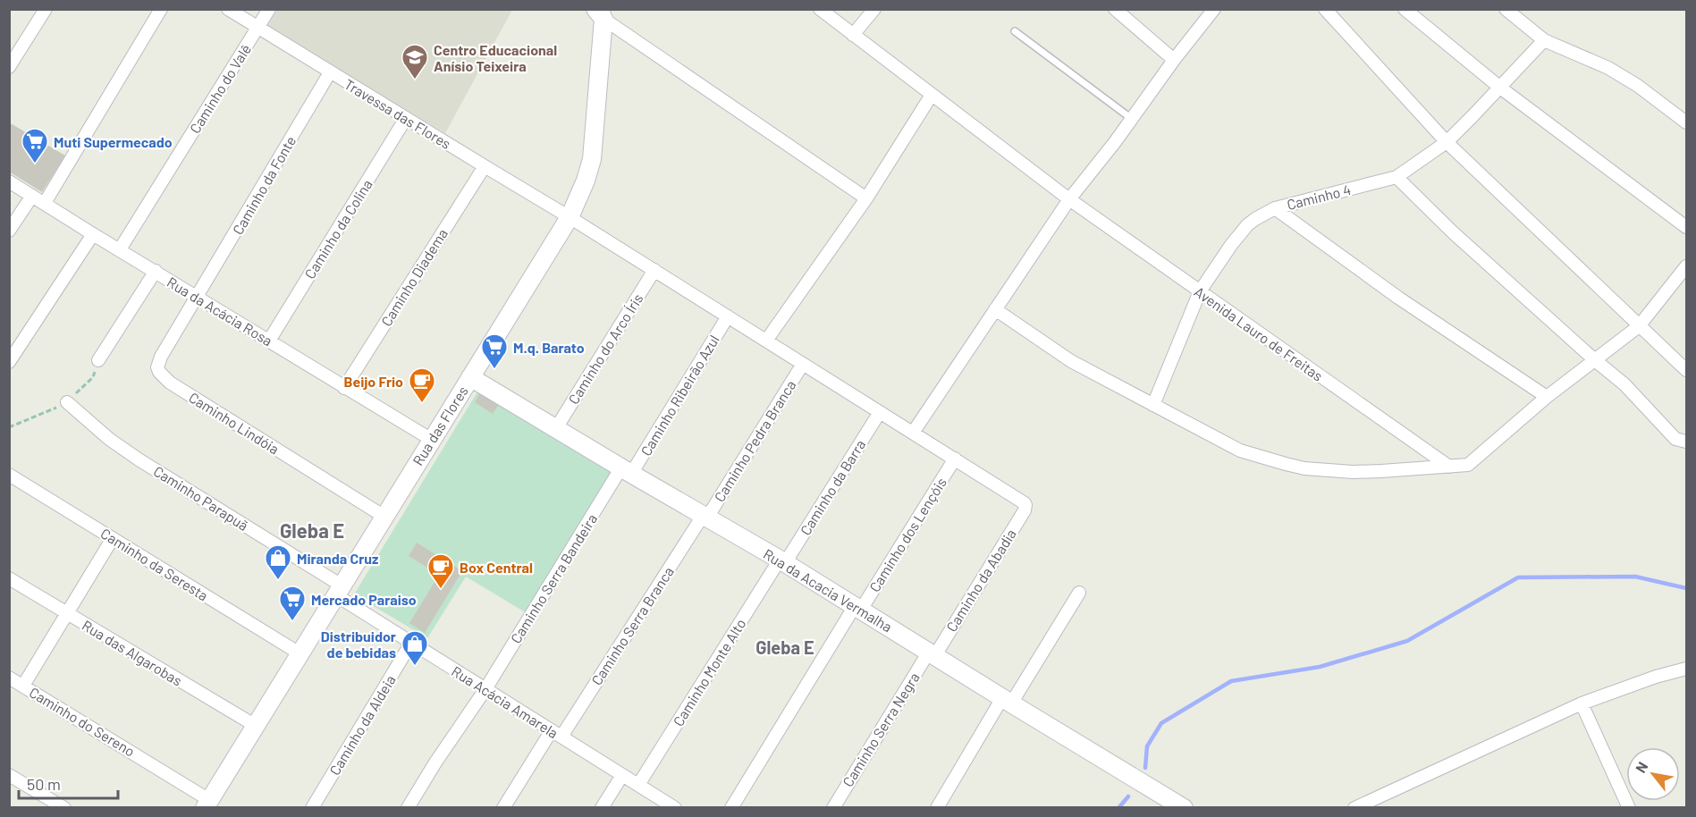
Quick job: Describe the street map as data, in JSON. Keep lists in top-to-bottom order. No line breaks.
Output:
{"streets":{"street":["Caminho do Valê","Travessa das Flores","Caminho da Fonte","Caminho 4","Caminho da Colina","Caminho Diadema","Rua da Acácia Rosa","Avenida Lauro de Freitas","Caminho do Arco Íris","Caminho Ribeirão Azul","Caminho Lindóia","Rua das Flores","Caminho Pedra Branca","Caminho da Barra","Caminho Parapuã","Caminho dos Lençóis","Caminho da Seresta","Caminho Serra Bandeira","Caminho da Abadia","Rua da Acacia Vermalha","Caminho Serra Branca","Rua das Algarobas","Caminho Monte Alto","Rua Acácia Amarela","Caminho do Sereno","Caminho da Aldeia","Caminho Serra Negra"]},"crossings":[["Caminho do Valê","Travessa das Flores"],["Caminho do Valê","Rua da Acácia Rosa"],["Travessa das Flores","Caminho da Fonte"],["Travessa das Flores","Caminho da Colina"],["Travessa das Flores","Caminho Diadema"],["Travessa das Flores","Caminho do Arco Íris"],["Travessa das Flores","Caminho Ribeirão Azul"],["Travessa das Flores","Rua das Flores"],["Travessa das Flores","Caminho Pedra Branca"],["Travessa das Flores","Caminho da Barra"],["Travessa das Flores","Caminho dos Lençóis"],["Travessa das Flores","Caminho da Abadia"],["Caminho da Fonte","Rua da Acácia Rosa"],["Caminho da Fonte","Caminho Lindóia"],["Caminho 4","Avenida Lauro de Freitas"],["Caminho da Colina","Rua da Acácia Rosa"],["Caminho Diadema","Rua da Acácia Rosa"],["Rua da Acácia Rosa","Caminho Lindóia"],["Rua da Acácia Rosa","Rua das Flores"],["Caminho do Arco Íris","Rua da Acacia Vermalha"],["Caminho Ribeirão Azul","Caminho Serra Bandeira"],["Caminho Ribeirão Azul","Rua da Acacia Vermalha"],["Caminho Lindóia","Rua das Flores"],["Rua das Flores","Caminho Parapuã"],["Rua das Flores","Caminho da Seresta"],["Rua das Flores","Rua da Acacia Vermalha"],["Rua das Flores","Rua das Algarobas"],["Rua das Flores","Rua Acácia Amarela"],["Rua das Flores","Caminho do Sereno"],["Caminho Pedra Branca","Rua da Acacia Vermalha"],["Caminho Pedra Branca","Caminho Serra Branca"],["Caminho da Barra","Rua da Acacia Vermalha"],["Caminho da Barra","Caminho Monte Alto"],["Caminho Parapuã","Rua Acácia Amarela"],["Caminho dos Lençóis","Rua da Acacia Vermalha"],["Caminho Serra Bandeira","Rua da Acacia Vermalha"],["Caminho Serra Bandeira","Rua Acácia Amarela"],["Caminho da Abadia","Rua da Acacia Vermalha"],["Caminho da Abadia","Caminho Serra Negra"],["Rua da Acacia Vermalha","Caminho Serra Branca"],["Rua da Acacia Vermalha","Caminho Monte Alto"],["Rua da Acacia Vermalha","Caminho Serra Negra"],["Caminho Serra Branca","Rua Acácia Amarela"],["Caminho Monte Alto","Rua Acácia Amarela"],["Rua Acácia Amarela","Caminho da Aldeia"]],"districts":["Gleba E","Gleba E"],"places":{"school or university":["Centro Educacional Anísio Teixeira"],"supermarket":["Muti Supermecado","M.q. Barato","Mercado Paraiso"],"cafe":["Beijo Frio","Box Central"],"shop":["Miranda Cruz","Distribuidor de bebidas"]},"scale_bar":"50 m","north":"top left"}
